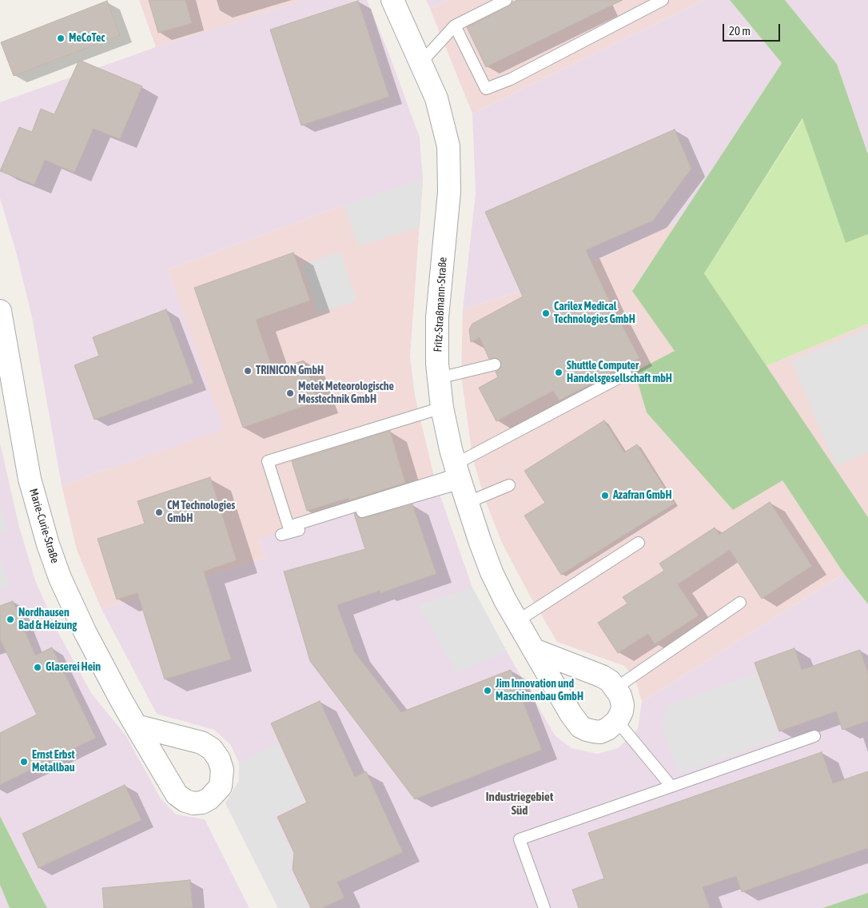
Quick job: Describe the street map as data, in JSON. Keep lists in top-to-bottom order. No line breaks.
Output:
{"streets":{"street":["Fritz-Straßmann-Straße","Marie-Curie-Straße"]},"districts":["Industriegebiet Süd"],"places":["MeCoTec","Carilex Medical Technologies GmbH","TRINICON GmbH","Shuttle Computer Handelsgesellschaft mbH","Metek Meteorologische Messtechnik GmbH","Azafran GmbH","CM Technologies GmbH","Nordhausen Bad & Heizung","Glaserei Hein","Jim Innovation und Maschinenbau GmbH","Ernst Erbst Metallbau"],"scale_bar":"20 m"}
